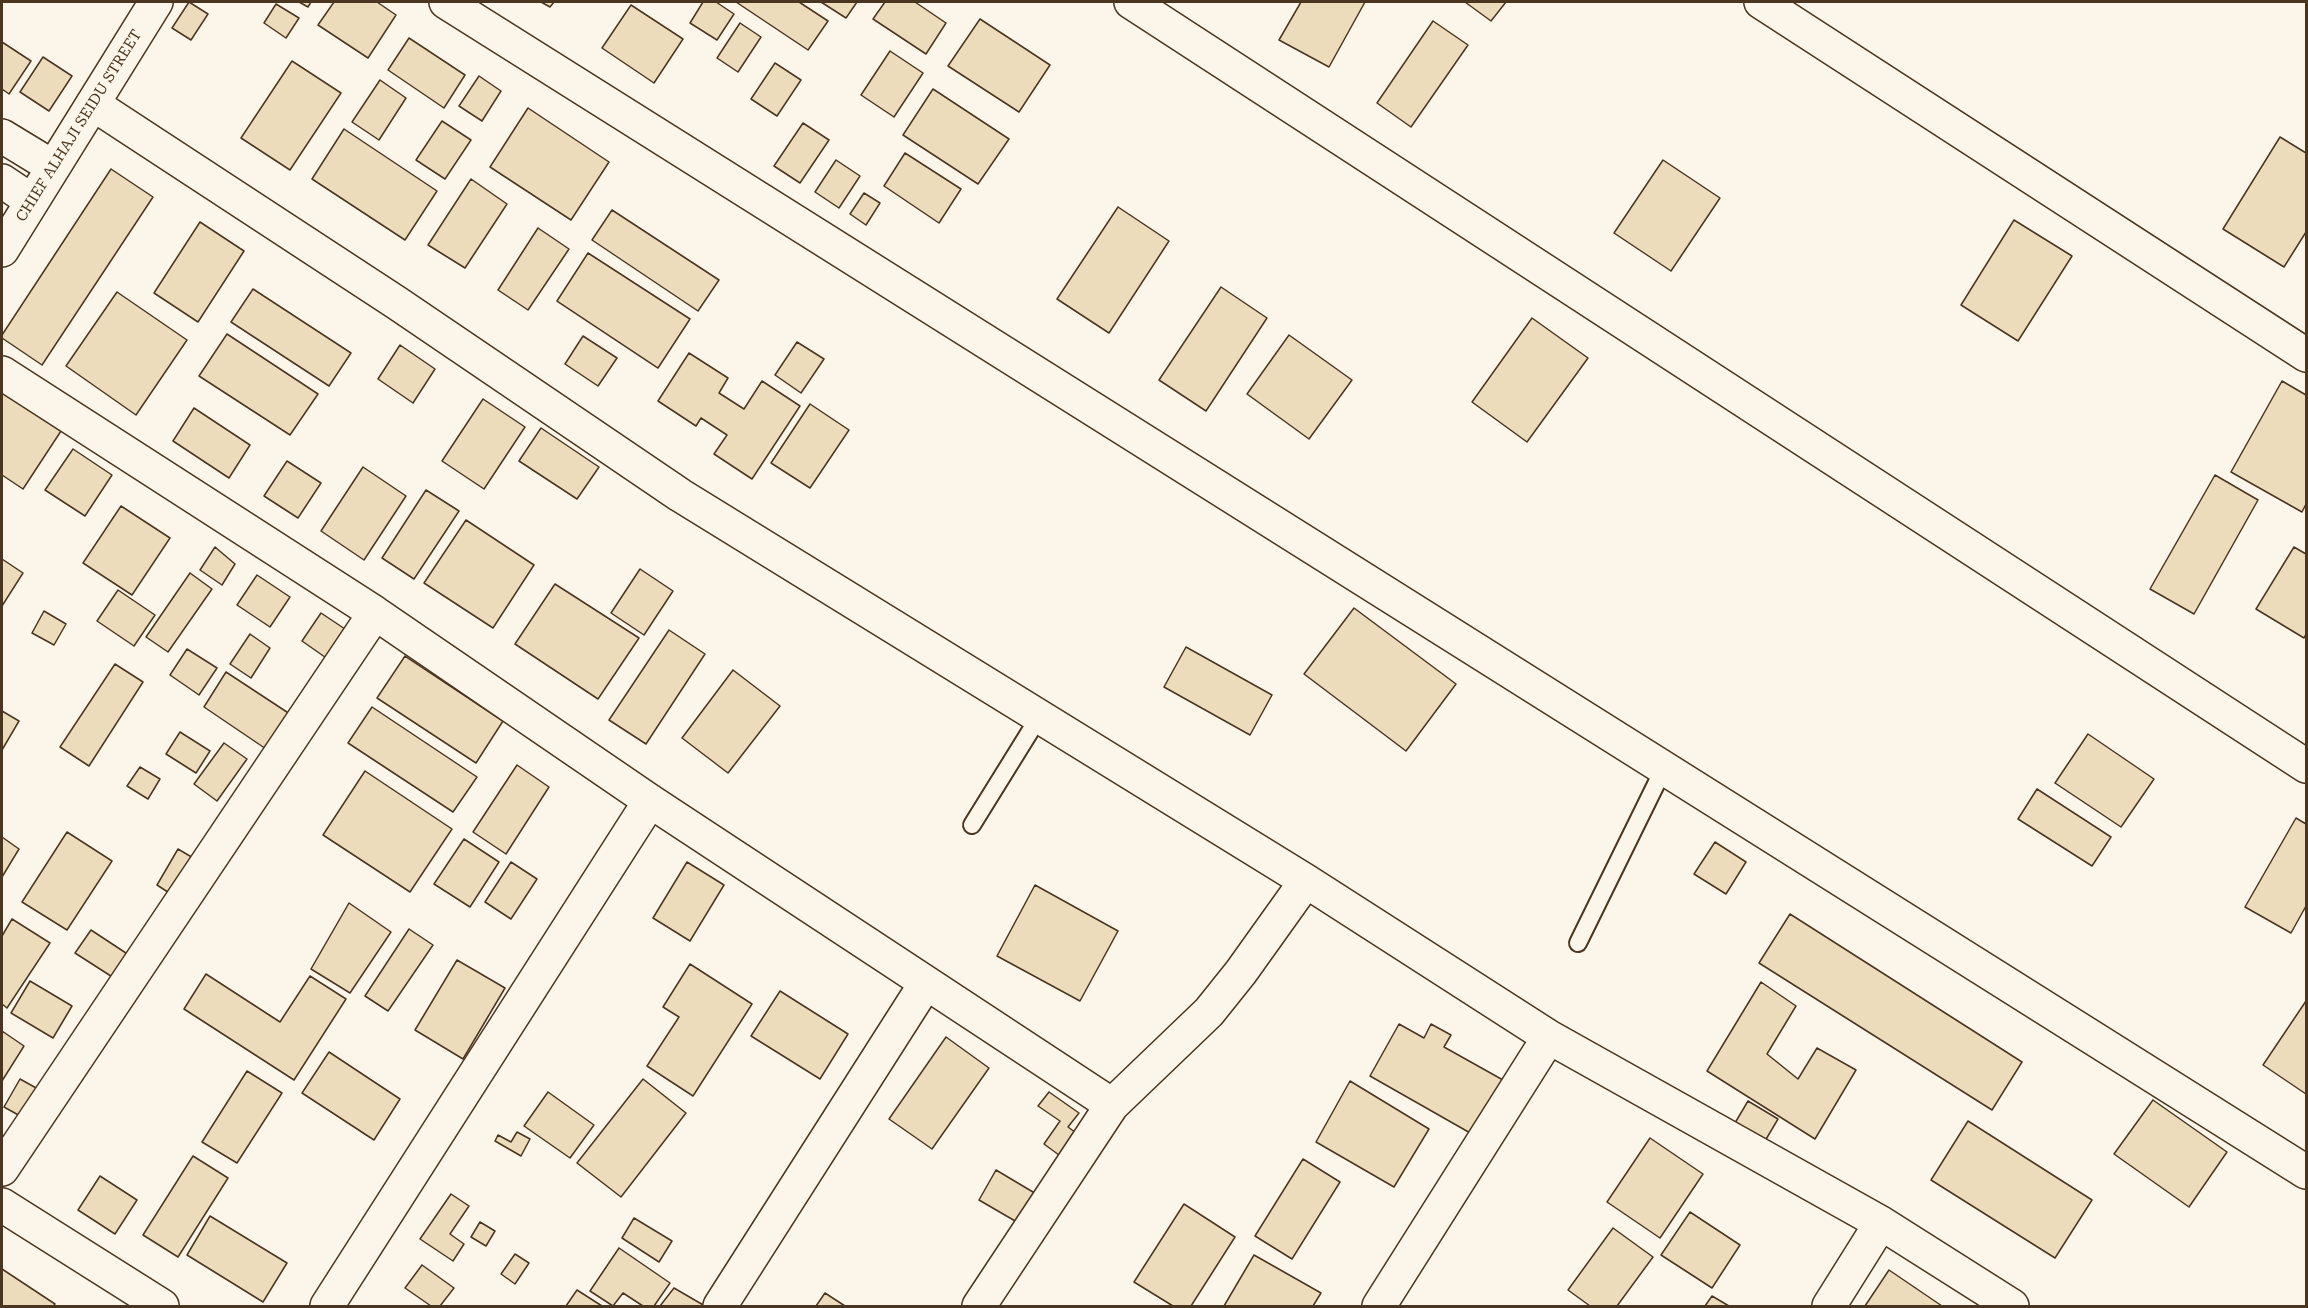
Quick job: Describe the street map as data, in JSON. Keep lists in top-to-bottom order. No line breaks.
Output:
{"streets":{"street":["CHIEF ALHAJI SEIDU STREET"]}}
